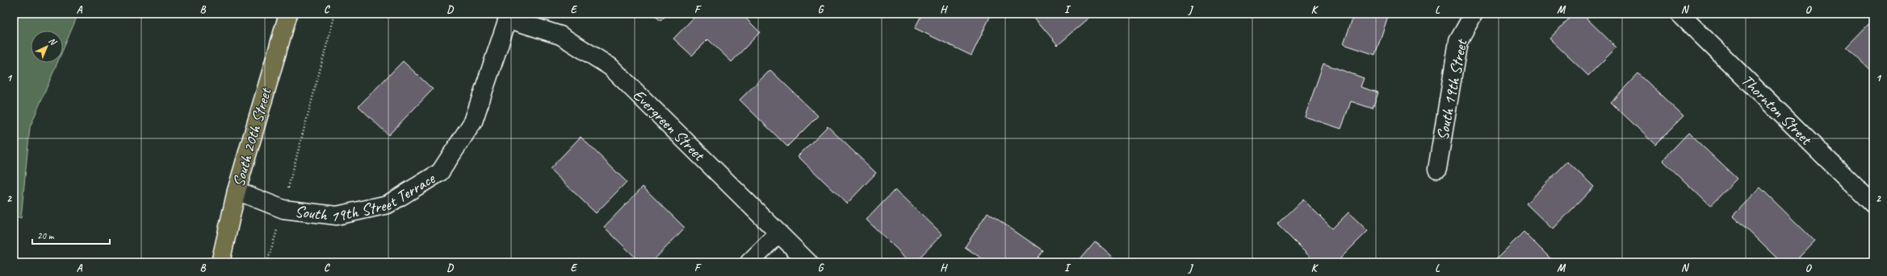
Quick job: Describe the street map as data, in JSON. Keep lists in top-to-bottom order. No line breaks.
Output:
{"streets":{"main road":["South 20th Street"],"street":["South 19th Street","Thornton Street","Evergreen Street","South 19th Street Terrace"]},"crossings":[["Evergreen Street","South 19th Street Terrace"],["South 20th Street","South 19th Street Terrace"]],"scale_bar":"20 m","north":"top right","grid":{"columns":["A","B","C","D","E","F","G","H","I","J","K","L","M","N","O"],"rows":["1","2"]}}
